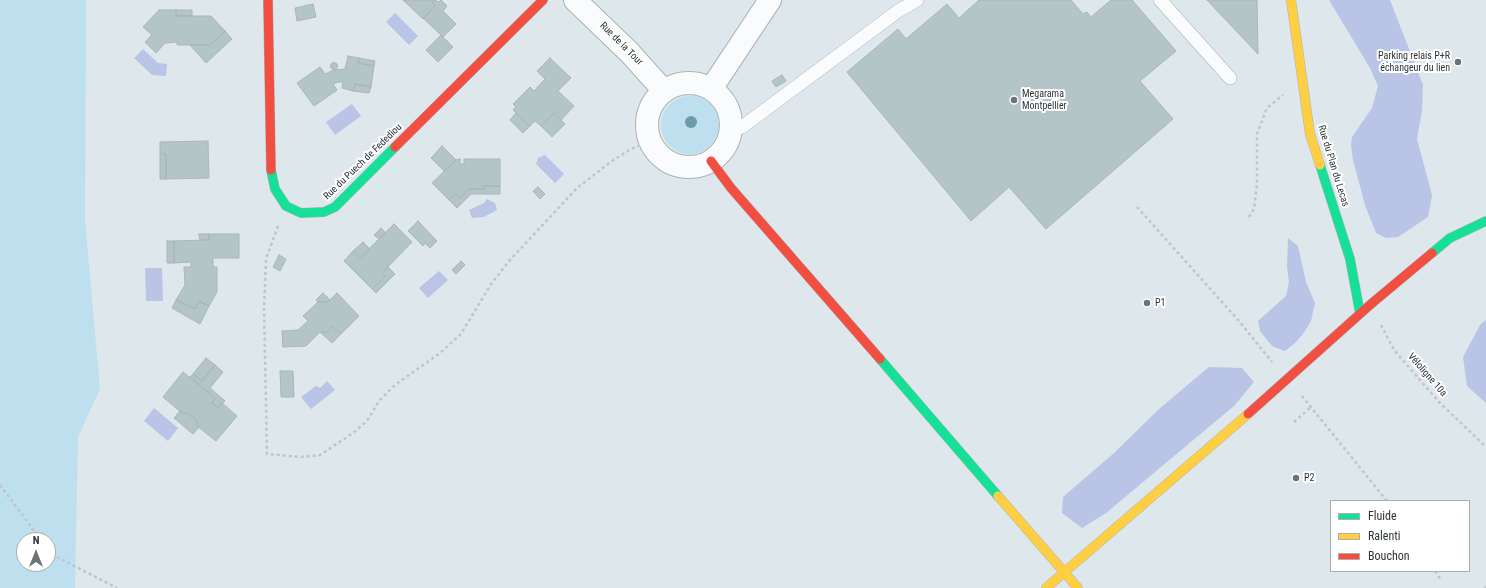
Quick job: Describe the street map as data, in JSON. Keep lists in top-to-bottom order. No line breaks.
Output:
{"streets":{"street":["Rue de la Tour","Rue du Puech de Fedediou","Rue du Plan du Lecas"],"path":["Véloligne 10a"]},"places":["Parking relais P+R échangeur du lien","Megarama Montpellier","P1","P2"],"legend":["Fluide","Ralenti","Bouchon"],"north":"top"}
